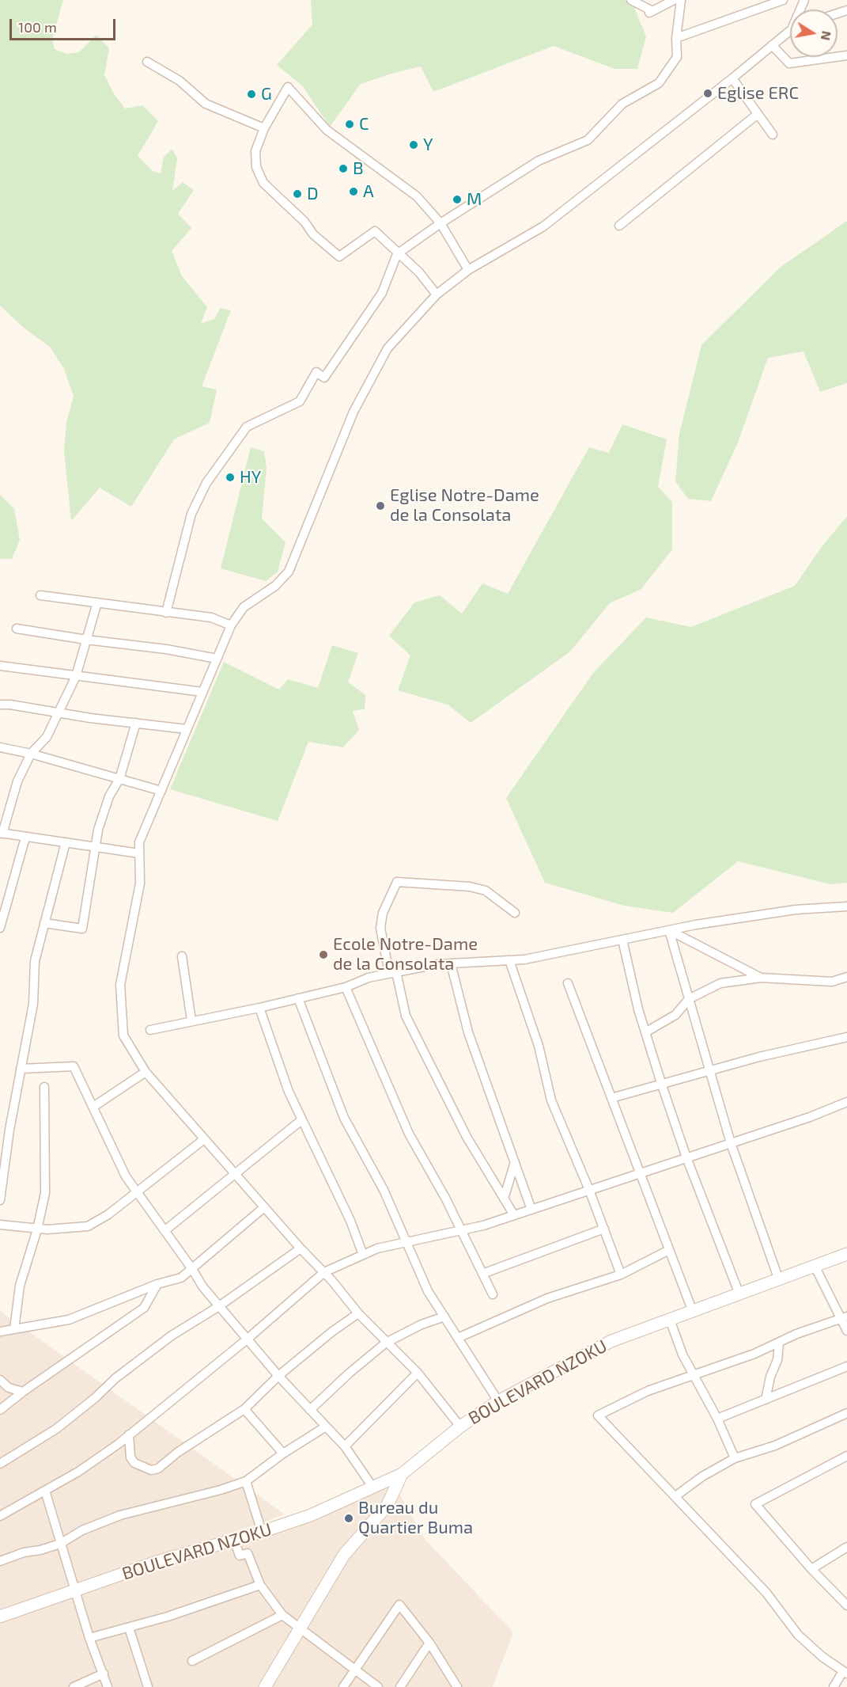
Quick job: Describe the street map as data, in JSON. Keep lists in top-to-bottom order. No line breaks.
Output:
{"streets":{"street":["BOULEVARD NZOKU"]},"places":["Eglise ERC","G","C","Y","B","A","D","M","HY","Eglise Notre-Dame de la Consolata","Ecole Notre-Dame de la Consolata","Bureau du Quartier Buma"],"scale_bar":"100 m","north":"right"}
